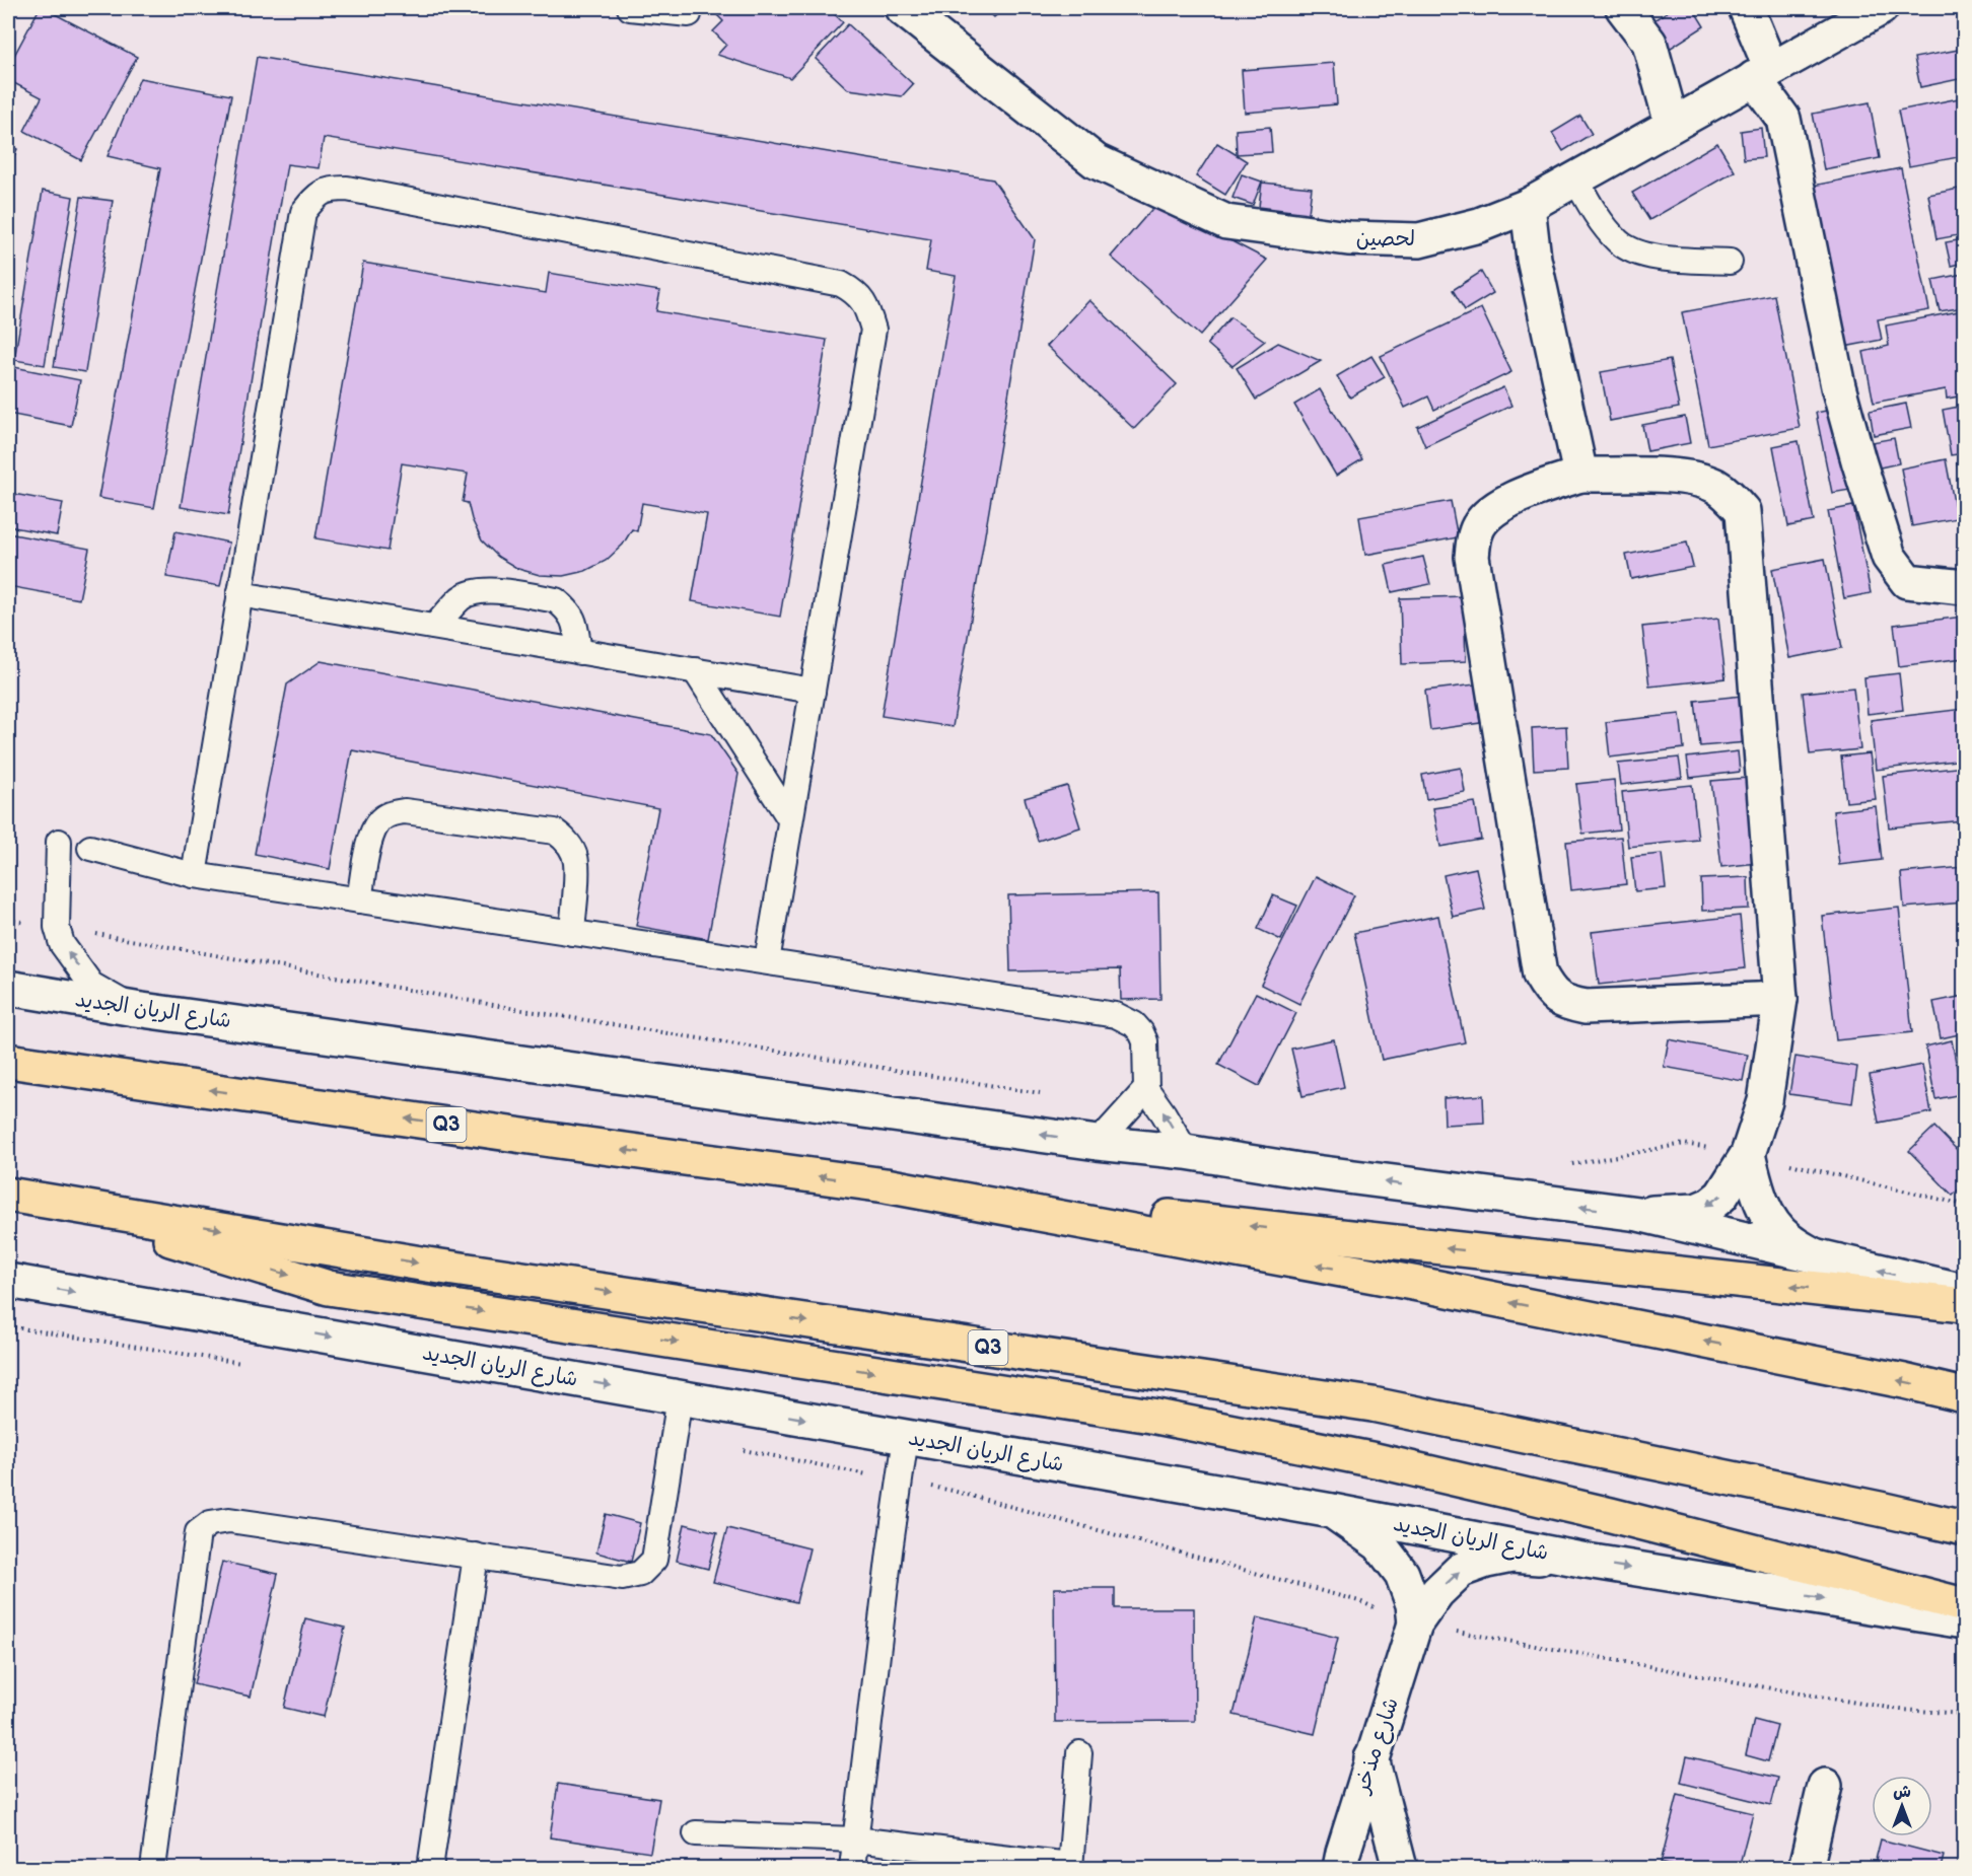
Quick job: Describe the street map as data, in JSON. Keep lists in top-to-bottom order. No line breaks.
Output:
{"streets":{"highway":["Q3"],"street":["لحصين","شارع الريان الجديد","شارع مذخر"]},"crossings":[["شارع الريان الجديد","شارع مذخر"]],"north":"top"}
